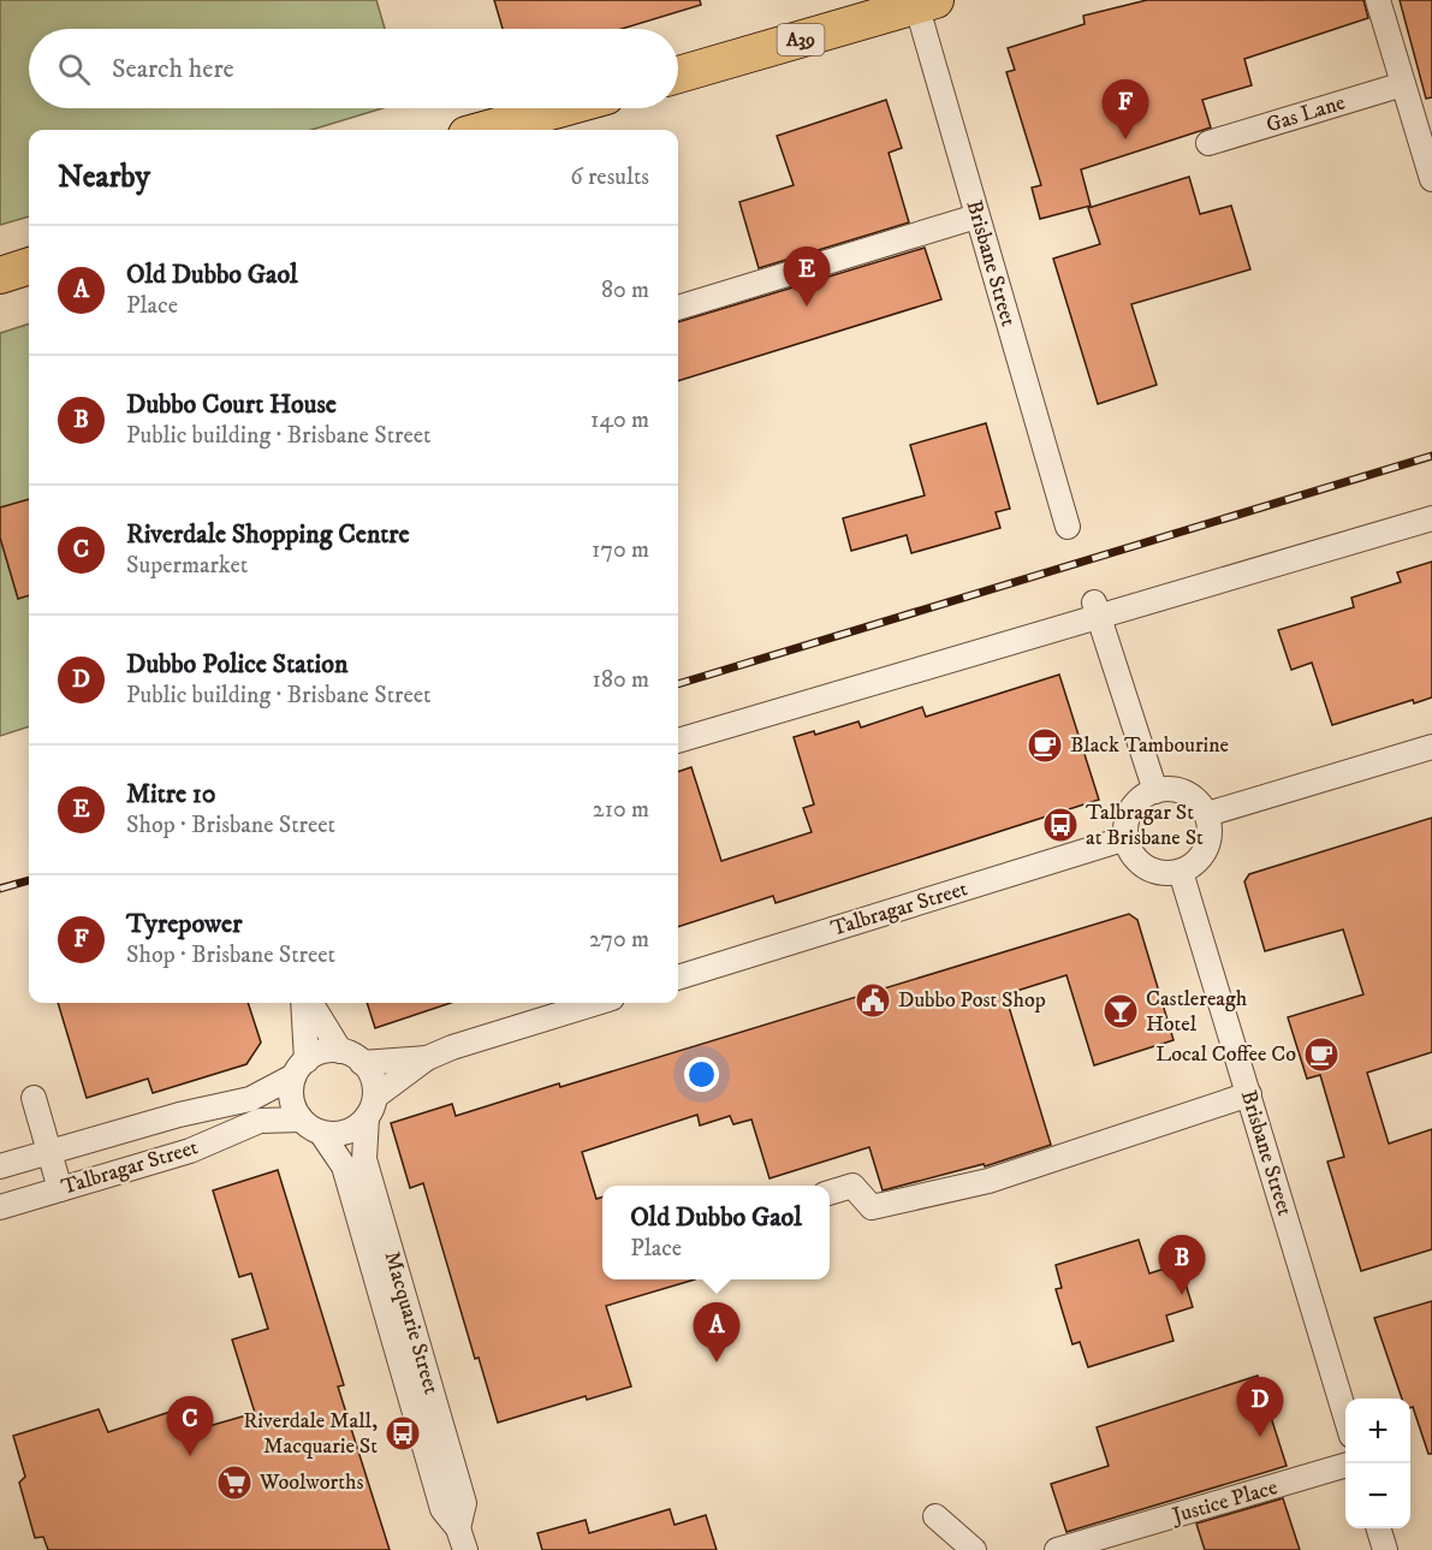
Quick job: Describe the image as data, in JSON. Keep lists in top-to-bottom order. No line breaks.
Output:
{"streets":{"highway":["A39"],"street":["Gas Lane","Brisbane Street","Talbragar Street","Macquarie Street","Justice Place"]},"crossings":[["A39","Brisbane Street"],["Brisbane Street","Talbragar Street"],["Talbragar Street","Macquarie Street"]],"places":{"cafe":["Black Tambourine","Local Coffee Co"],"bus stop":["Talbragar St at Brisbane St","Riverdale Mall, Macquarie St"],"public building":["Dubbo Post Shop"],"bar":["Castlereagh Hotel"],"supermarket":["Woolworths"]},"page":{"search":"Search here","pins":["F","E","B","A","D","C"],"heading":["Nearby","6 results"],"list":[{"mark":"A","name":"Old Dubbo Gaol","note":"Place","value":"80 m"},{"mark":"B","name":"Dubbo Court House","note":"Public building · Brisbane Street","value":"140 m"},{"mark":"C","name":"Riverdale Shopping Centre","note":"Supermarket","value":"170 m"},{"mark":"D","name":"Dubbo Police Station","note":"Public building · Brisbane Street","value":"180 m"},{"mark":"E","name":"Mitre 10","note":"Shop · Brisbane Street","value":"210 m"},{"mark":"F","name":"Tyrepower","note":"Shop · Brisbane Street","value":"270 m"}],"popup":["Old Dubbo Gaol","Place"],"map_buttons":["+","−"]}}
